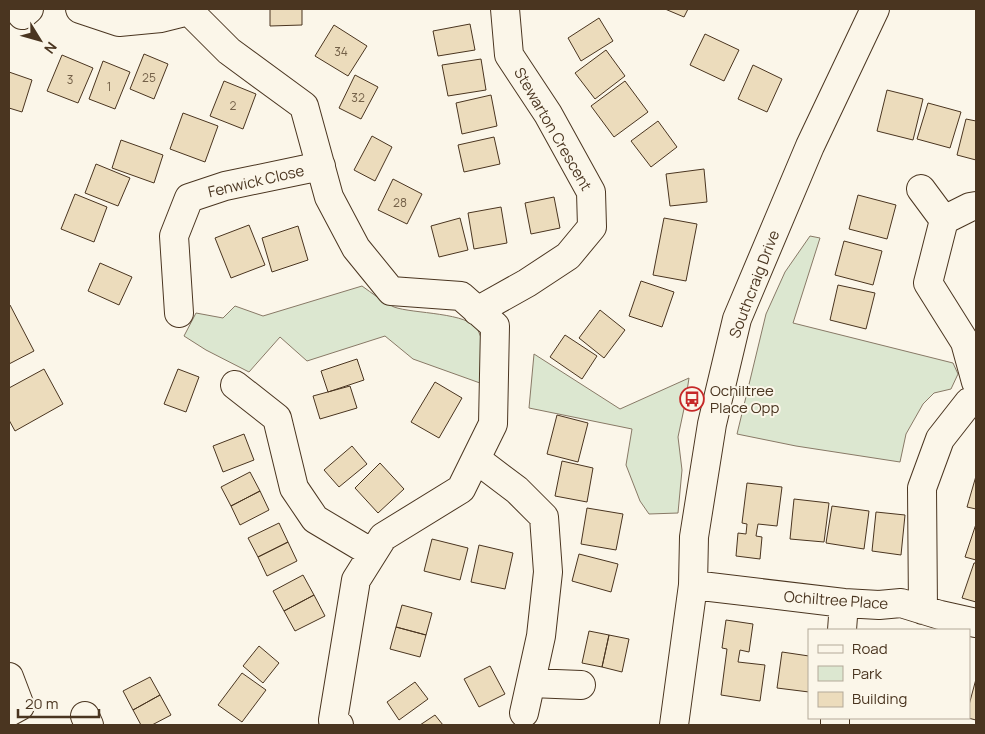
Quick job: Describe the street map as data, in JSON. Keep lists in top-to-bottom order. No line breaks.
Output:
{"streets":{"street":["Stewarton Crescent","Fenwick Close","Southcraig Drive","Ochiltree Place"]},"crossings":[["Southcraig Drive","Ochiltree Place"]],"places":{"bus stop":["Ochiltree Place Opp"]},"house_numbers":["34","25","3","1","32","2","28"],"legend":["Road","Park","Building"],"scale_bar":"20 m","north":"bottom right"}
